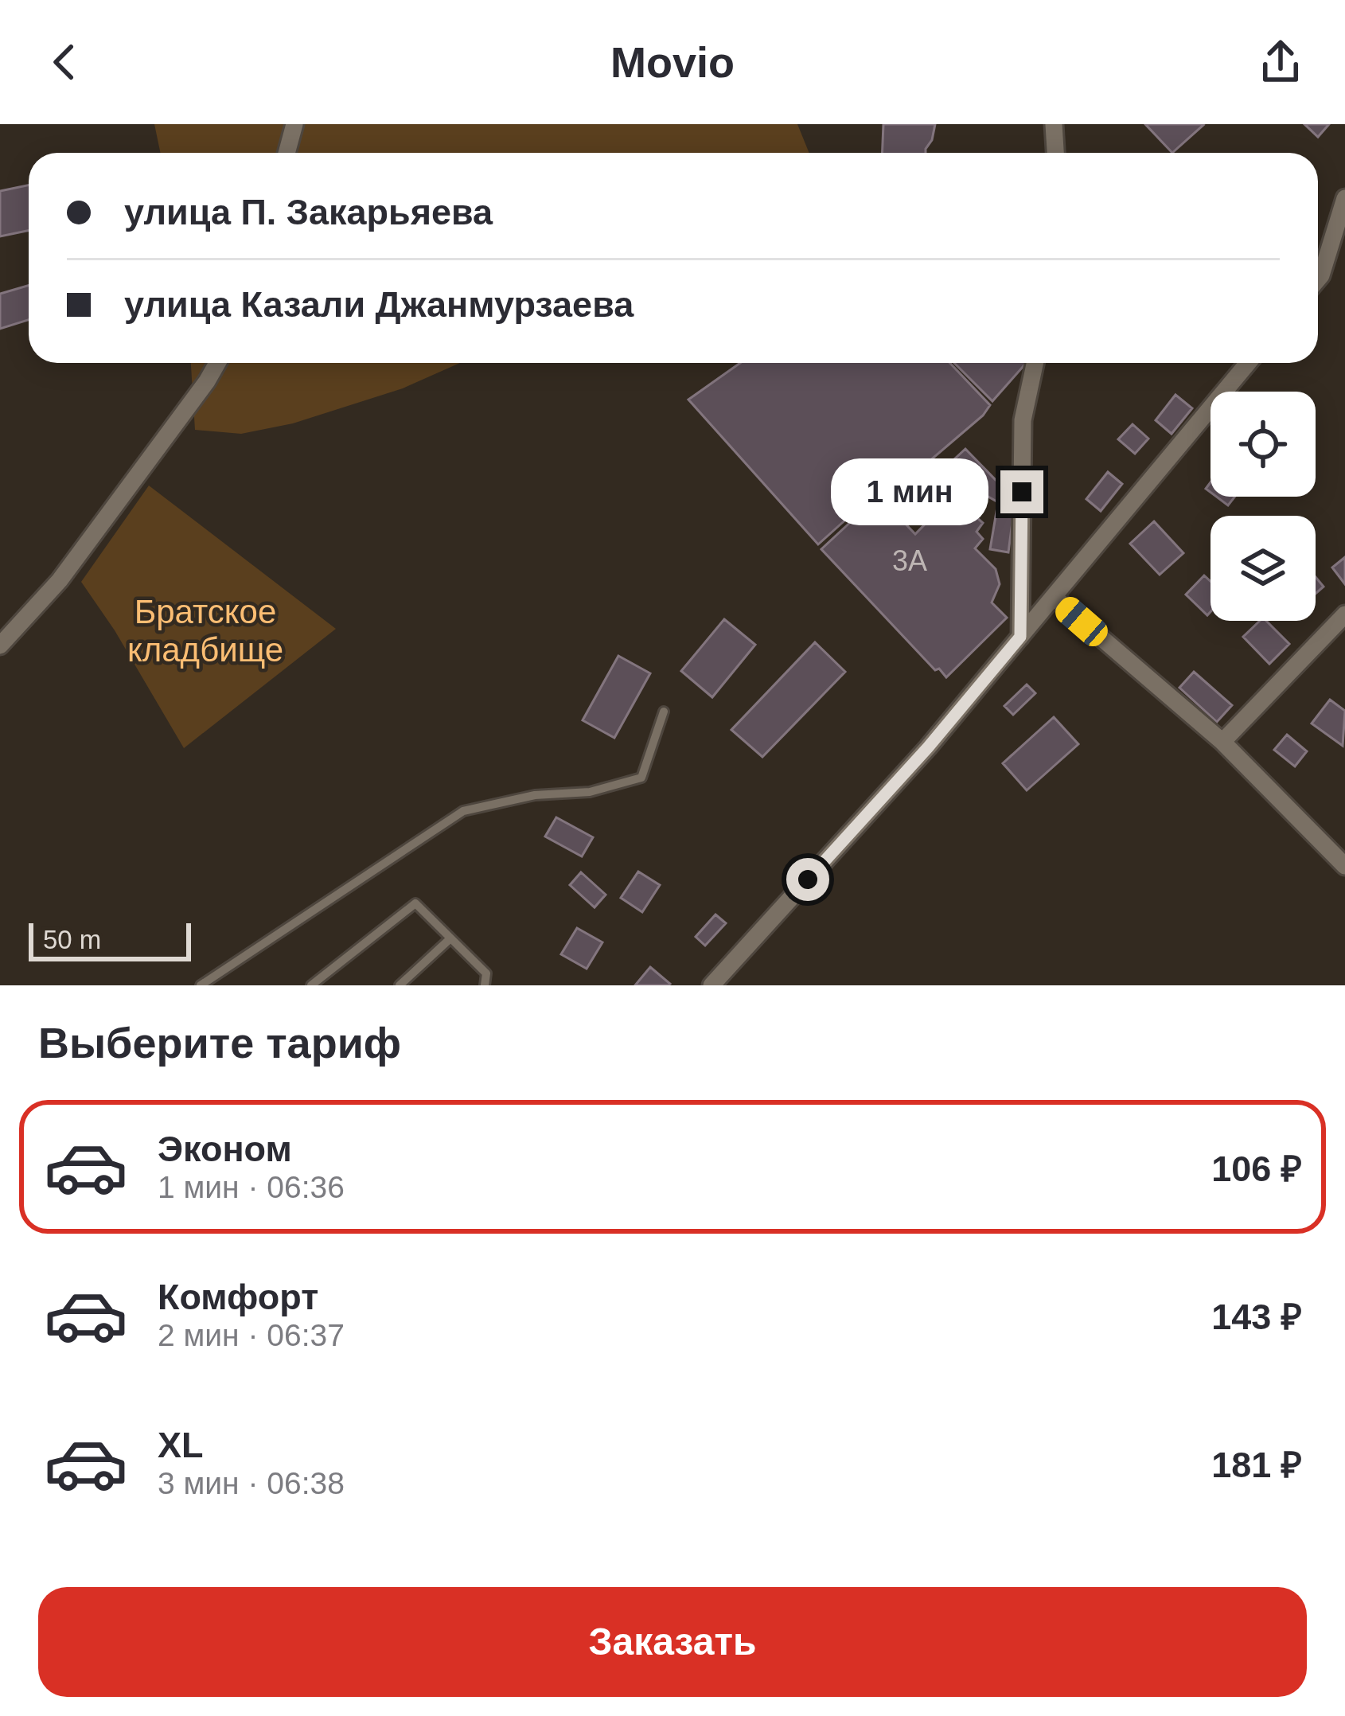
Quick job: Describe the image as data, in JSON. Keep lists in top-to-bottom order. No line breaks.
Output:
{"parks":["Братское кладбище"],"house_numbers":["3А"],"scale_bar":"50 m","page":{"header":"Movio","banner":["улица П. Закарьяева","улица Казали Джанмурзаева"],"bubble":"1 мин","scale":"50 m","heading":"Выберите тариф","list":[{"name":"Эконом","note":"1 мин · 06:36","value":"106 ₽"},{"name":"Комфорт","note":"2 мин · 06:37","value":"143 ₽"},{"name":"XL","note":"3 мин · 06:38","value":"181 ₽"}],"buttons":"Заказать"}}
